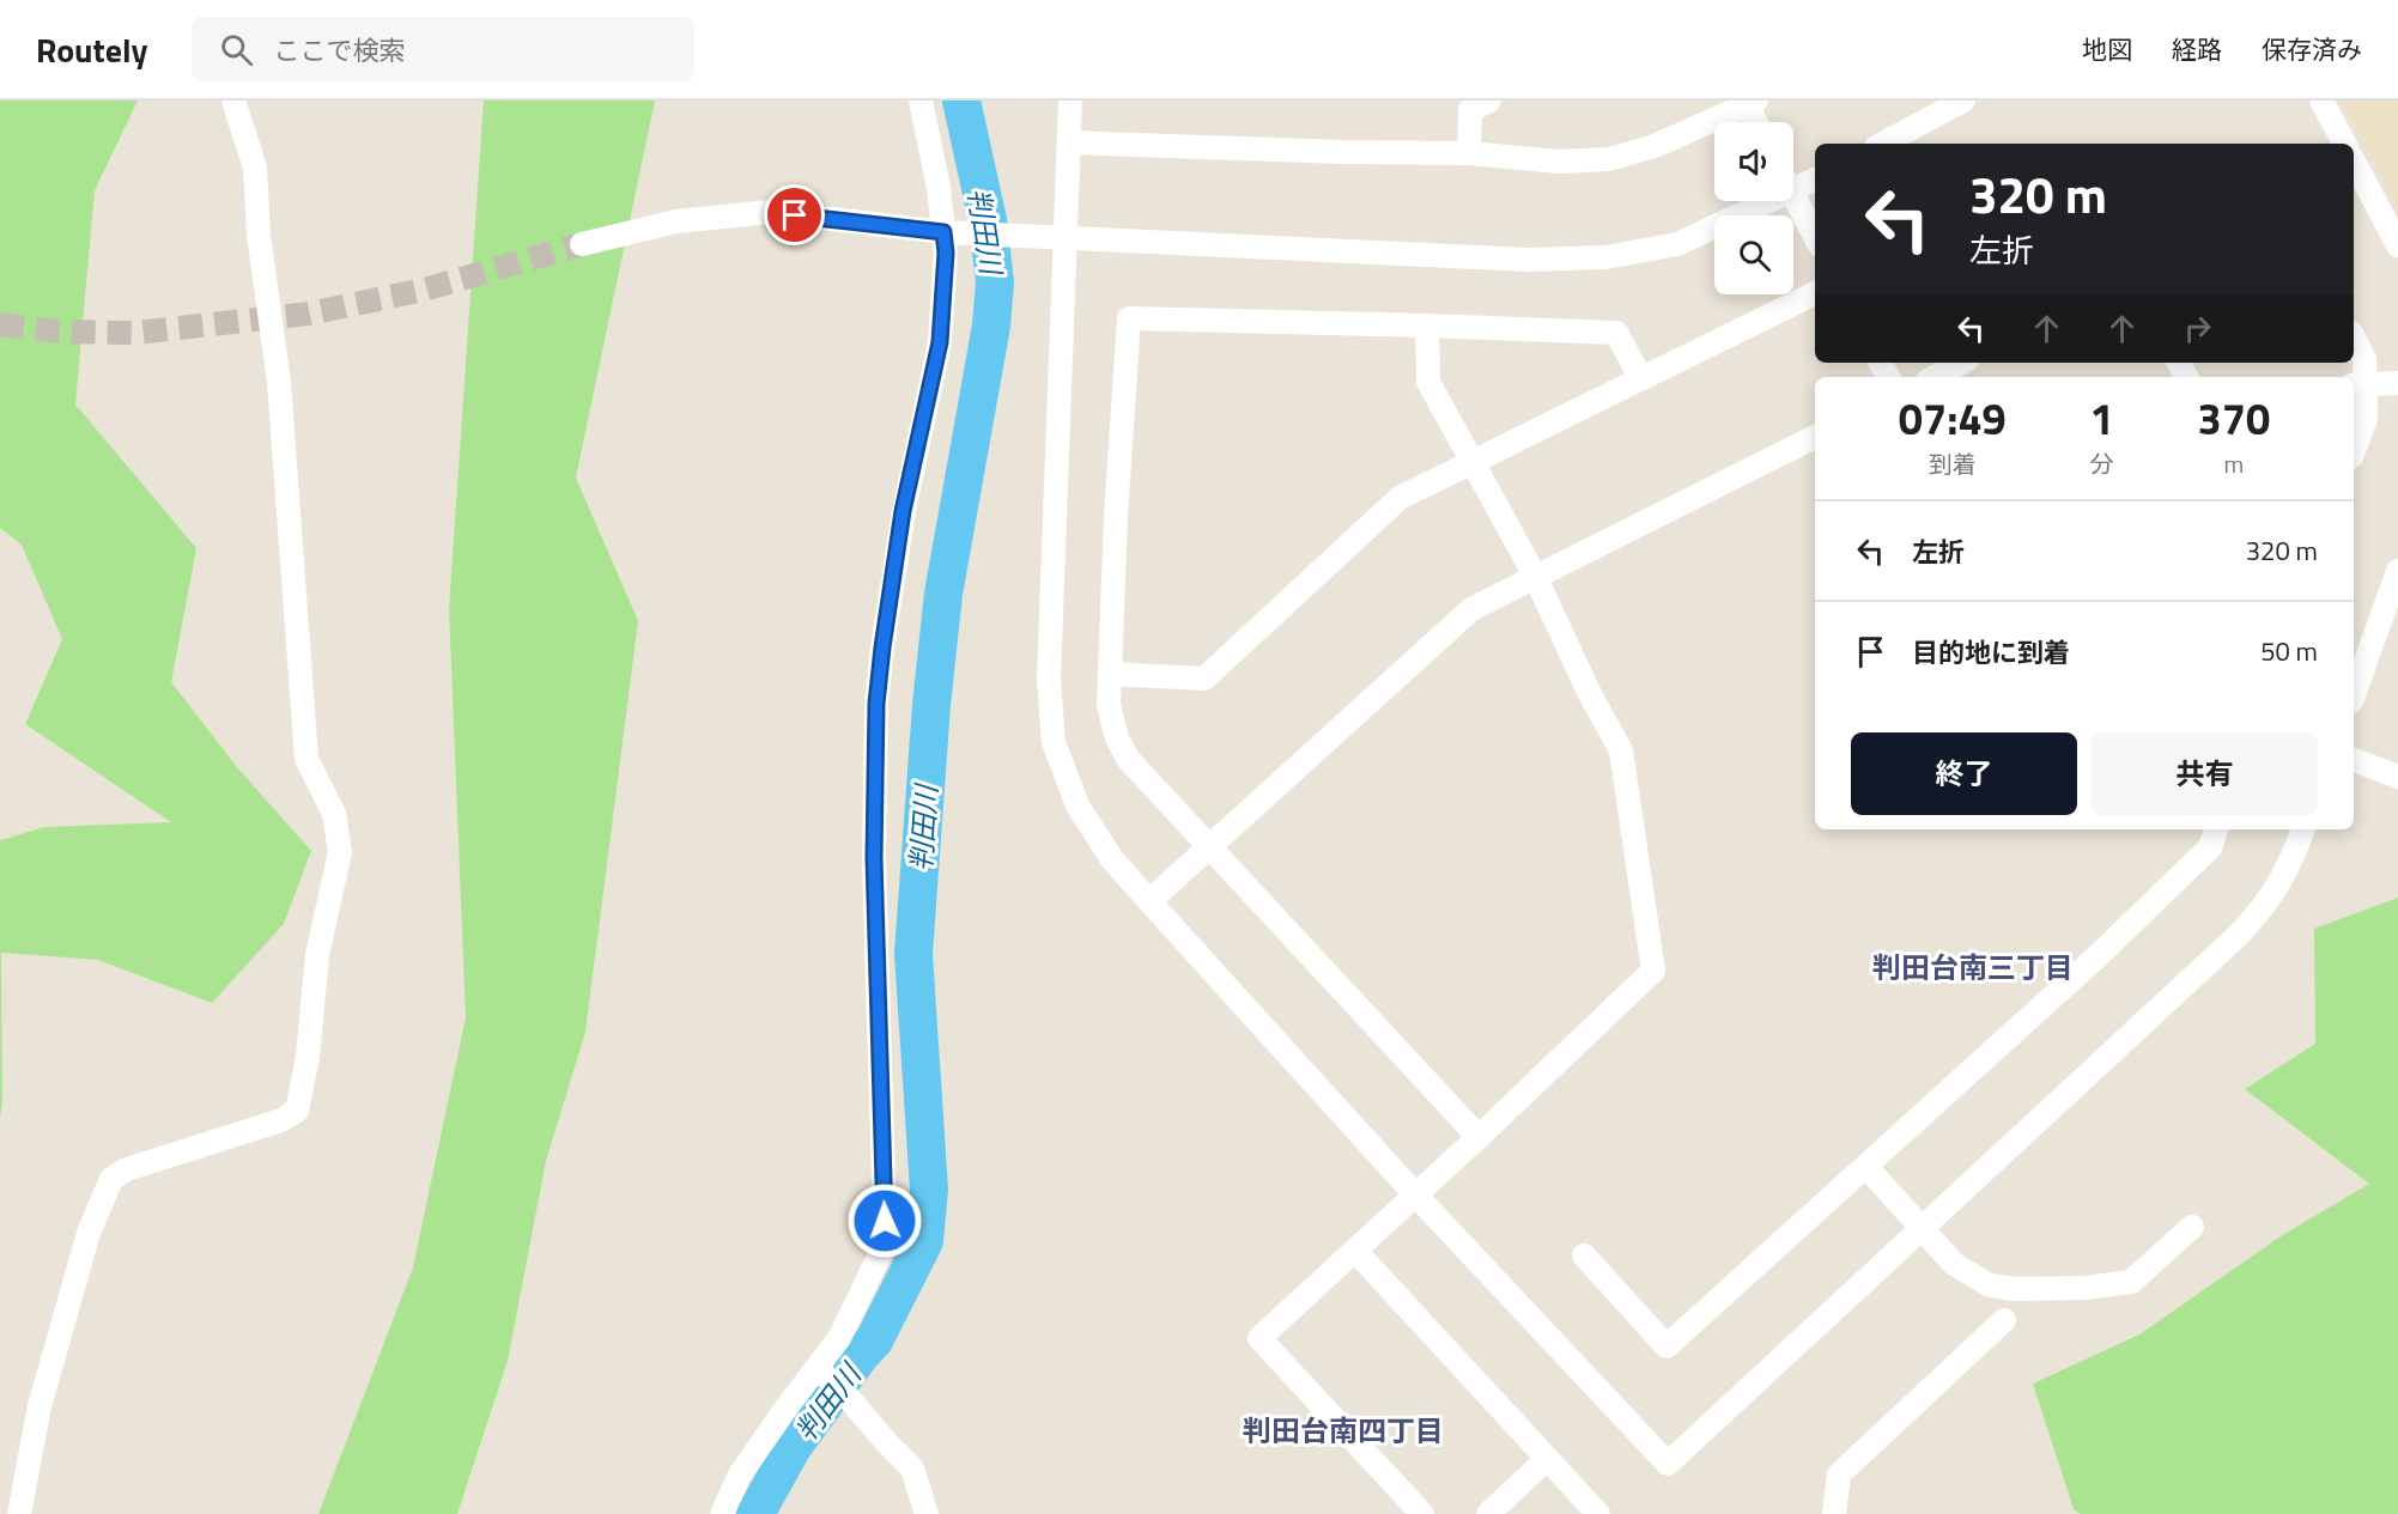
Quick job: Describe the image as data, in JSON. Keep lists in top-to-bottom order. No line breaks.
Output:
{"districts":["判田台南三丁目","判田台南四丁目"],"water":["判田川"],"page":{"header":"Routely","search":"ここで検索","nav":["地図","経路","保存済み"],"turn":["320 m","左折"],"eta":["07:49","到着","1","分","370","m"],"list":[{"name":"左折","value":"320 m"},{"name":"目的地に到着","value":"50 m"}],"buttons":["終了","共有"]}}
